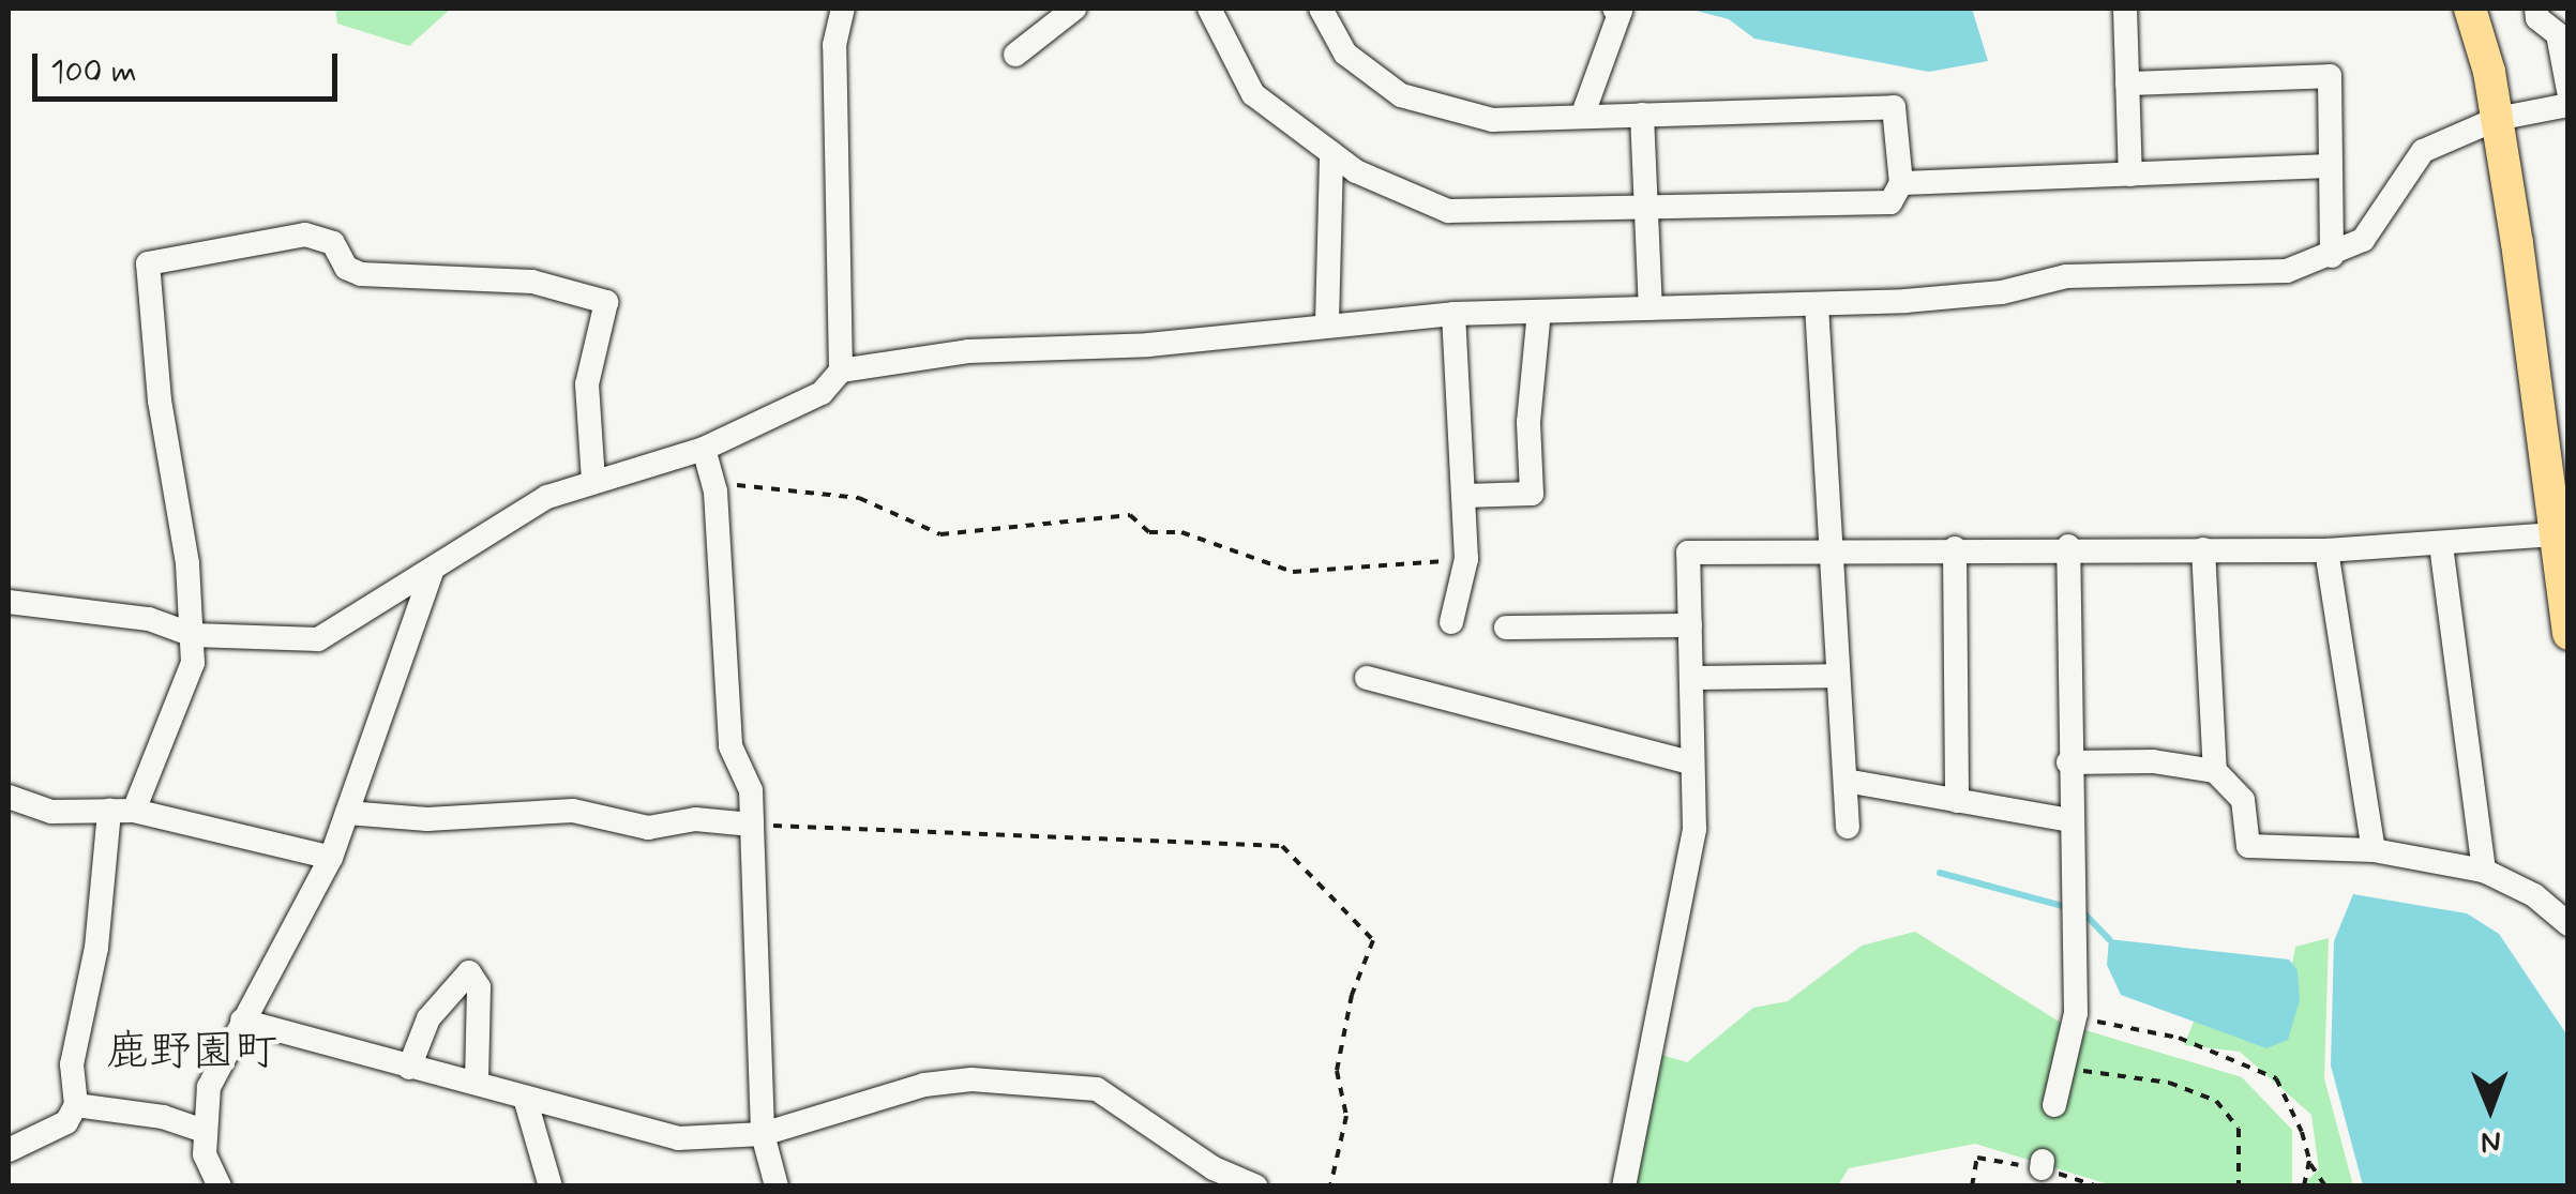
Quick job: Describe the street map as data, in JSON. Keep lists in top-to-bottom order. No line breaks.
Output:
{"districts":["鹿野園町"],"scale_bar":"100 m","north":"bottom"}
